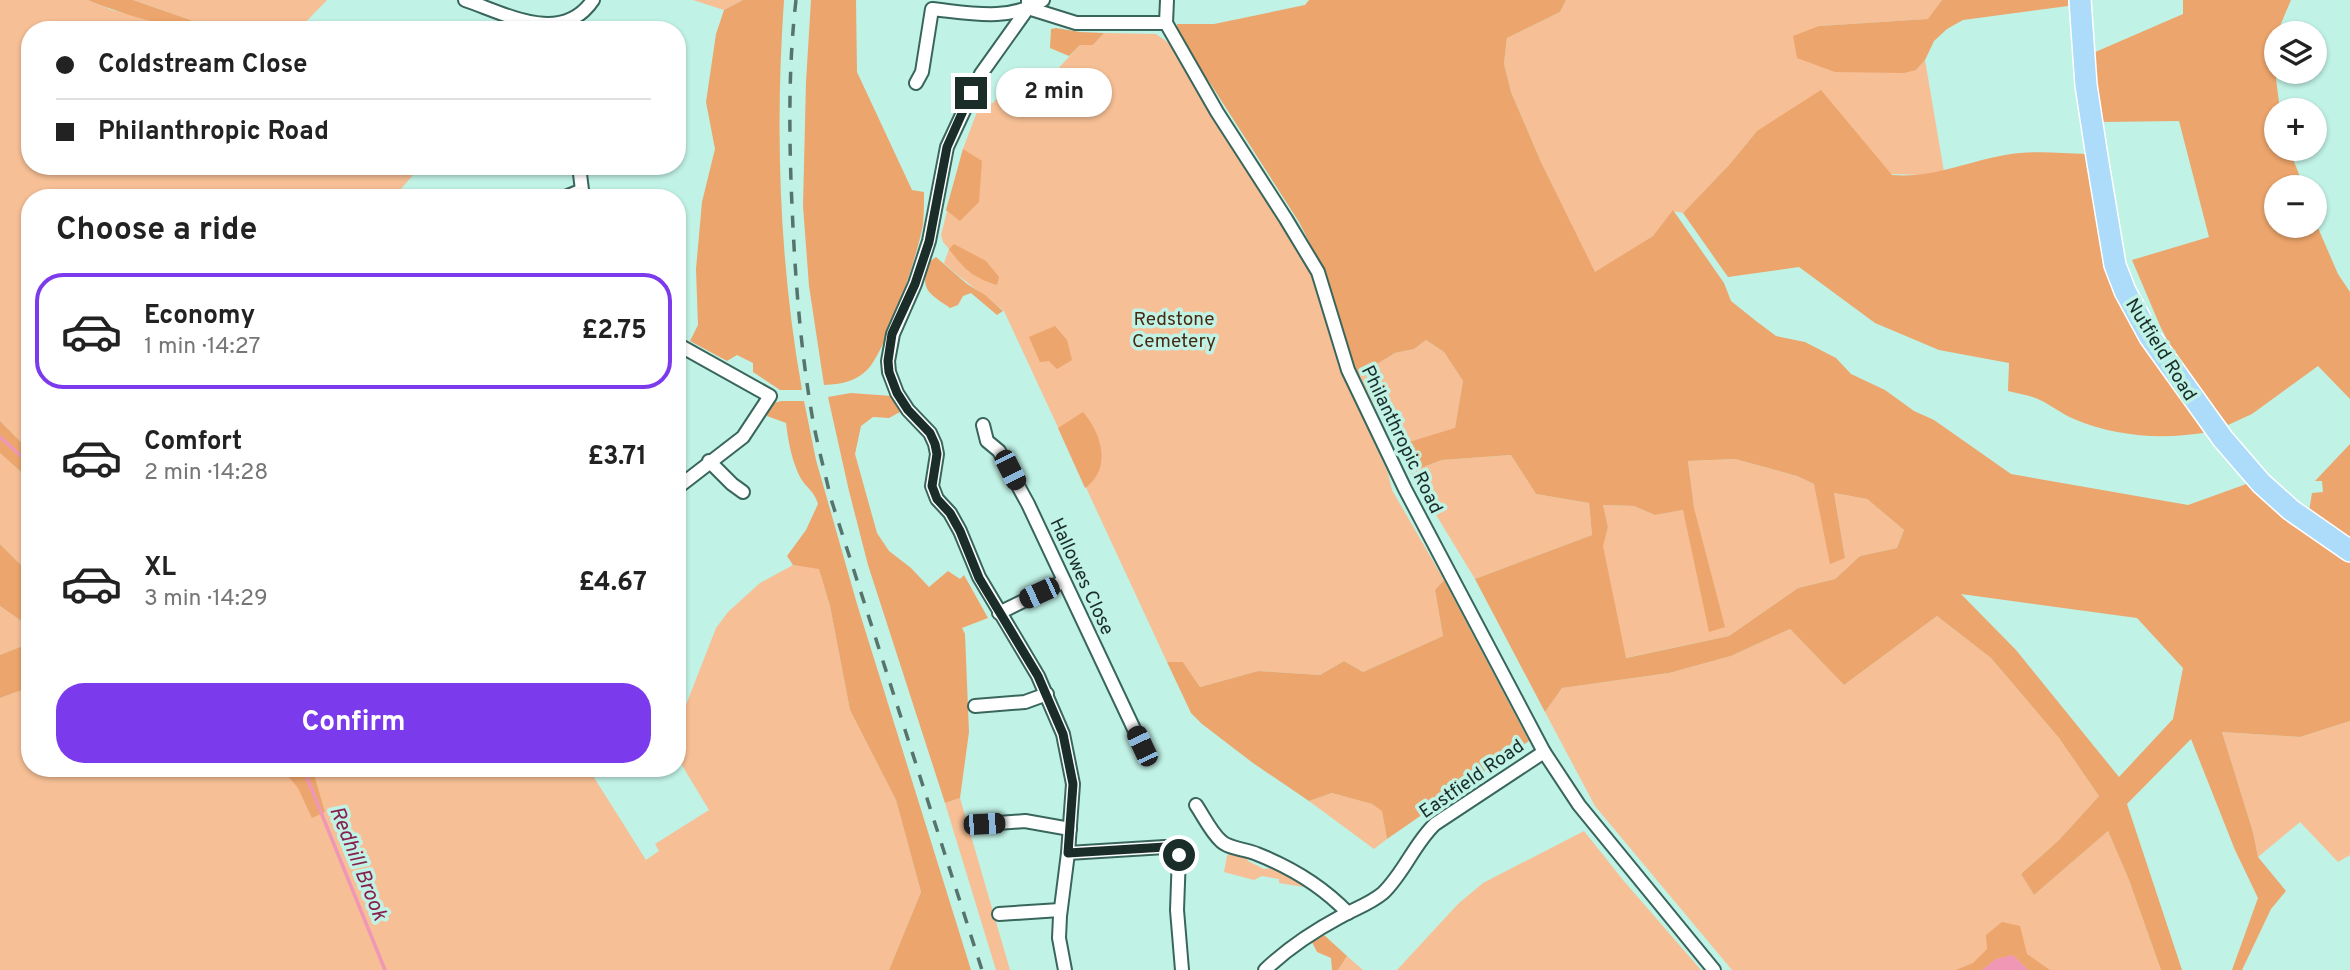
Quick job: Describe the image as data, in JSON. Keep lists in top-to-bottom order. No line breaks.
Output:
{"streets":{"main road":["Nutfield Road"],"street":["Philanthropic Road","Hallowes Close","Eastfield Road"]},"crossings":[["Philanthropic Road","Eastfield Road"]],"water":["Redhill Brook"],"parks":["Redstone Cemetery"],"page":{"map_buttons":["+","−"],"banner":["Coldstream Close","Philanthropic Road"],"bubble":"2 min","heading":"Choose a ride","list":[{"name":"Economy","note":"1 min · 14:27","value":"£2.75"},{"name":"Comfort","note":"2 min · 14:28","value":"£3.71"},{"name":"XL","note":"3 min · 14:29","value":"£4.67"}],"buttons":"Confirm"}}
